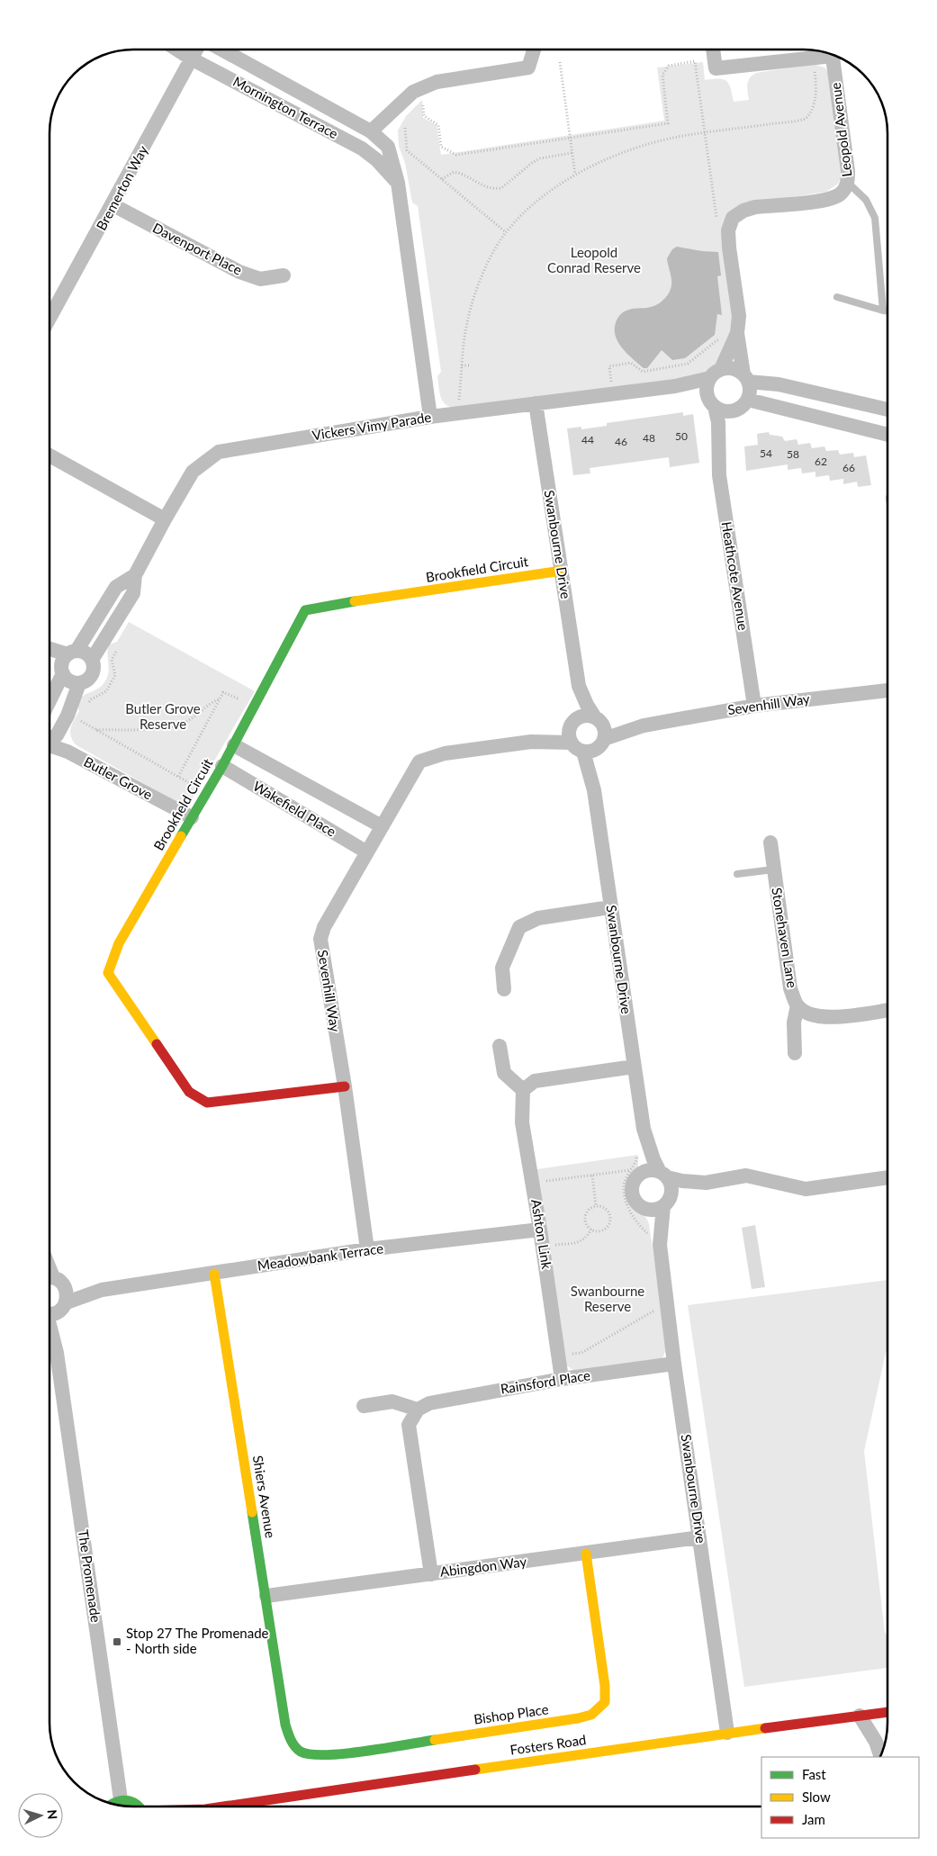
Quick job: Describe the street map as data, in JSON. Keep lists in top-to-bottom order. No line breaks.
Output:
{"streets":{"street":["Mornington Terrace","Leopold Avenue","Bremerton Way","Davenport Place","Vickers Vimy Parade","Swanbourne Drive","Brookfield Circuit","Heathcote Avenue","Sevenhill Way","Butler Grove","Wakefield Place","Stonehaven Lane","Ashton Link","Meadowbank Terrace","Rainsford Place","Shiers Avenue","Abingdon Way","The Promenade","Bishop Place","Fosters Road"]},"crossings":[["Mornington Terrace","Bremerton Way"],["Mornington Terrace","Vickers Vimy Parade"],["Leopold Avenue","Vickers Vimy Parade"],["Leopold Avenue","Heathcote Avenue"],["Bremerton Way","Davenport Place"],["Vickers Vimy Parade","Swanbourne Drive"],["Vickers Vimy Parade","Heathcote Avenue"],["Swanbourne Drive","Brookfield Circuit"],["Swanbourne Drive","Sevenhill Way"],["Swanbourne Drive","Rainsford Place"],["Swanbourne Drive","Abingdon Way"],["Swanbourne Drive","Fosters Road"],["Brookfield Circuit","Sevenhill Way"],["Brookfield Circuit","Butler Grove"],["Brookfield Circuit","Wakefield Place"],["Heathcote Avenue","Sevenhill Way"],["Sevenhill Way","Wakefield Place"],["Sevenhill Way","Meadowbank Terrace"],["Ashton Link","Meadowbank Terrace"],["Ashton Link","Rainsford Place"],["Meadowbank Terrace","Shiers Avenue"],["Meadowbank Terrace","The Promenade"],["Shiers Avenue","Abingdon Way"],["Shiers Avenue","Bishop Place"],["Abingdon Way","Bishop Place"]],"parks":["Leopold Conrad Reserve","Butler Grove Reserve","Swanbourne Reserve"],"places":{"transit":["Stop 27 The Promenade - North side"]},"house_numbers":["50","48","44","46","54","58","62","66"],"legend":["Fast","Slow","Jam"],"north":"right"}
